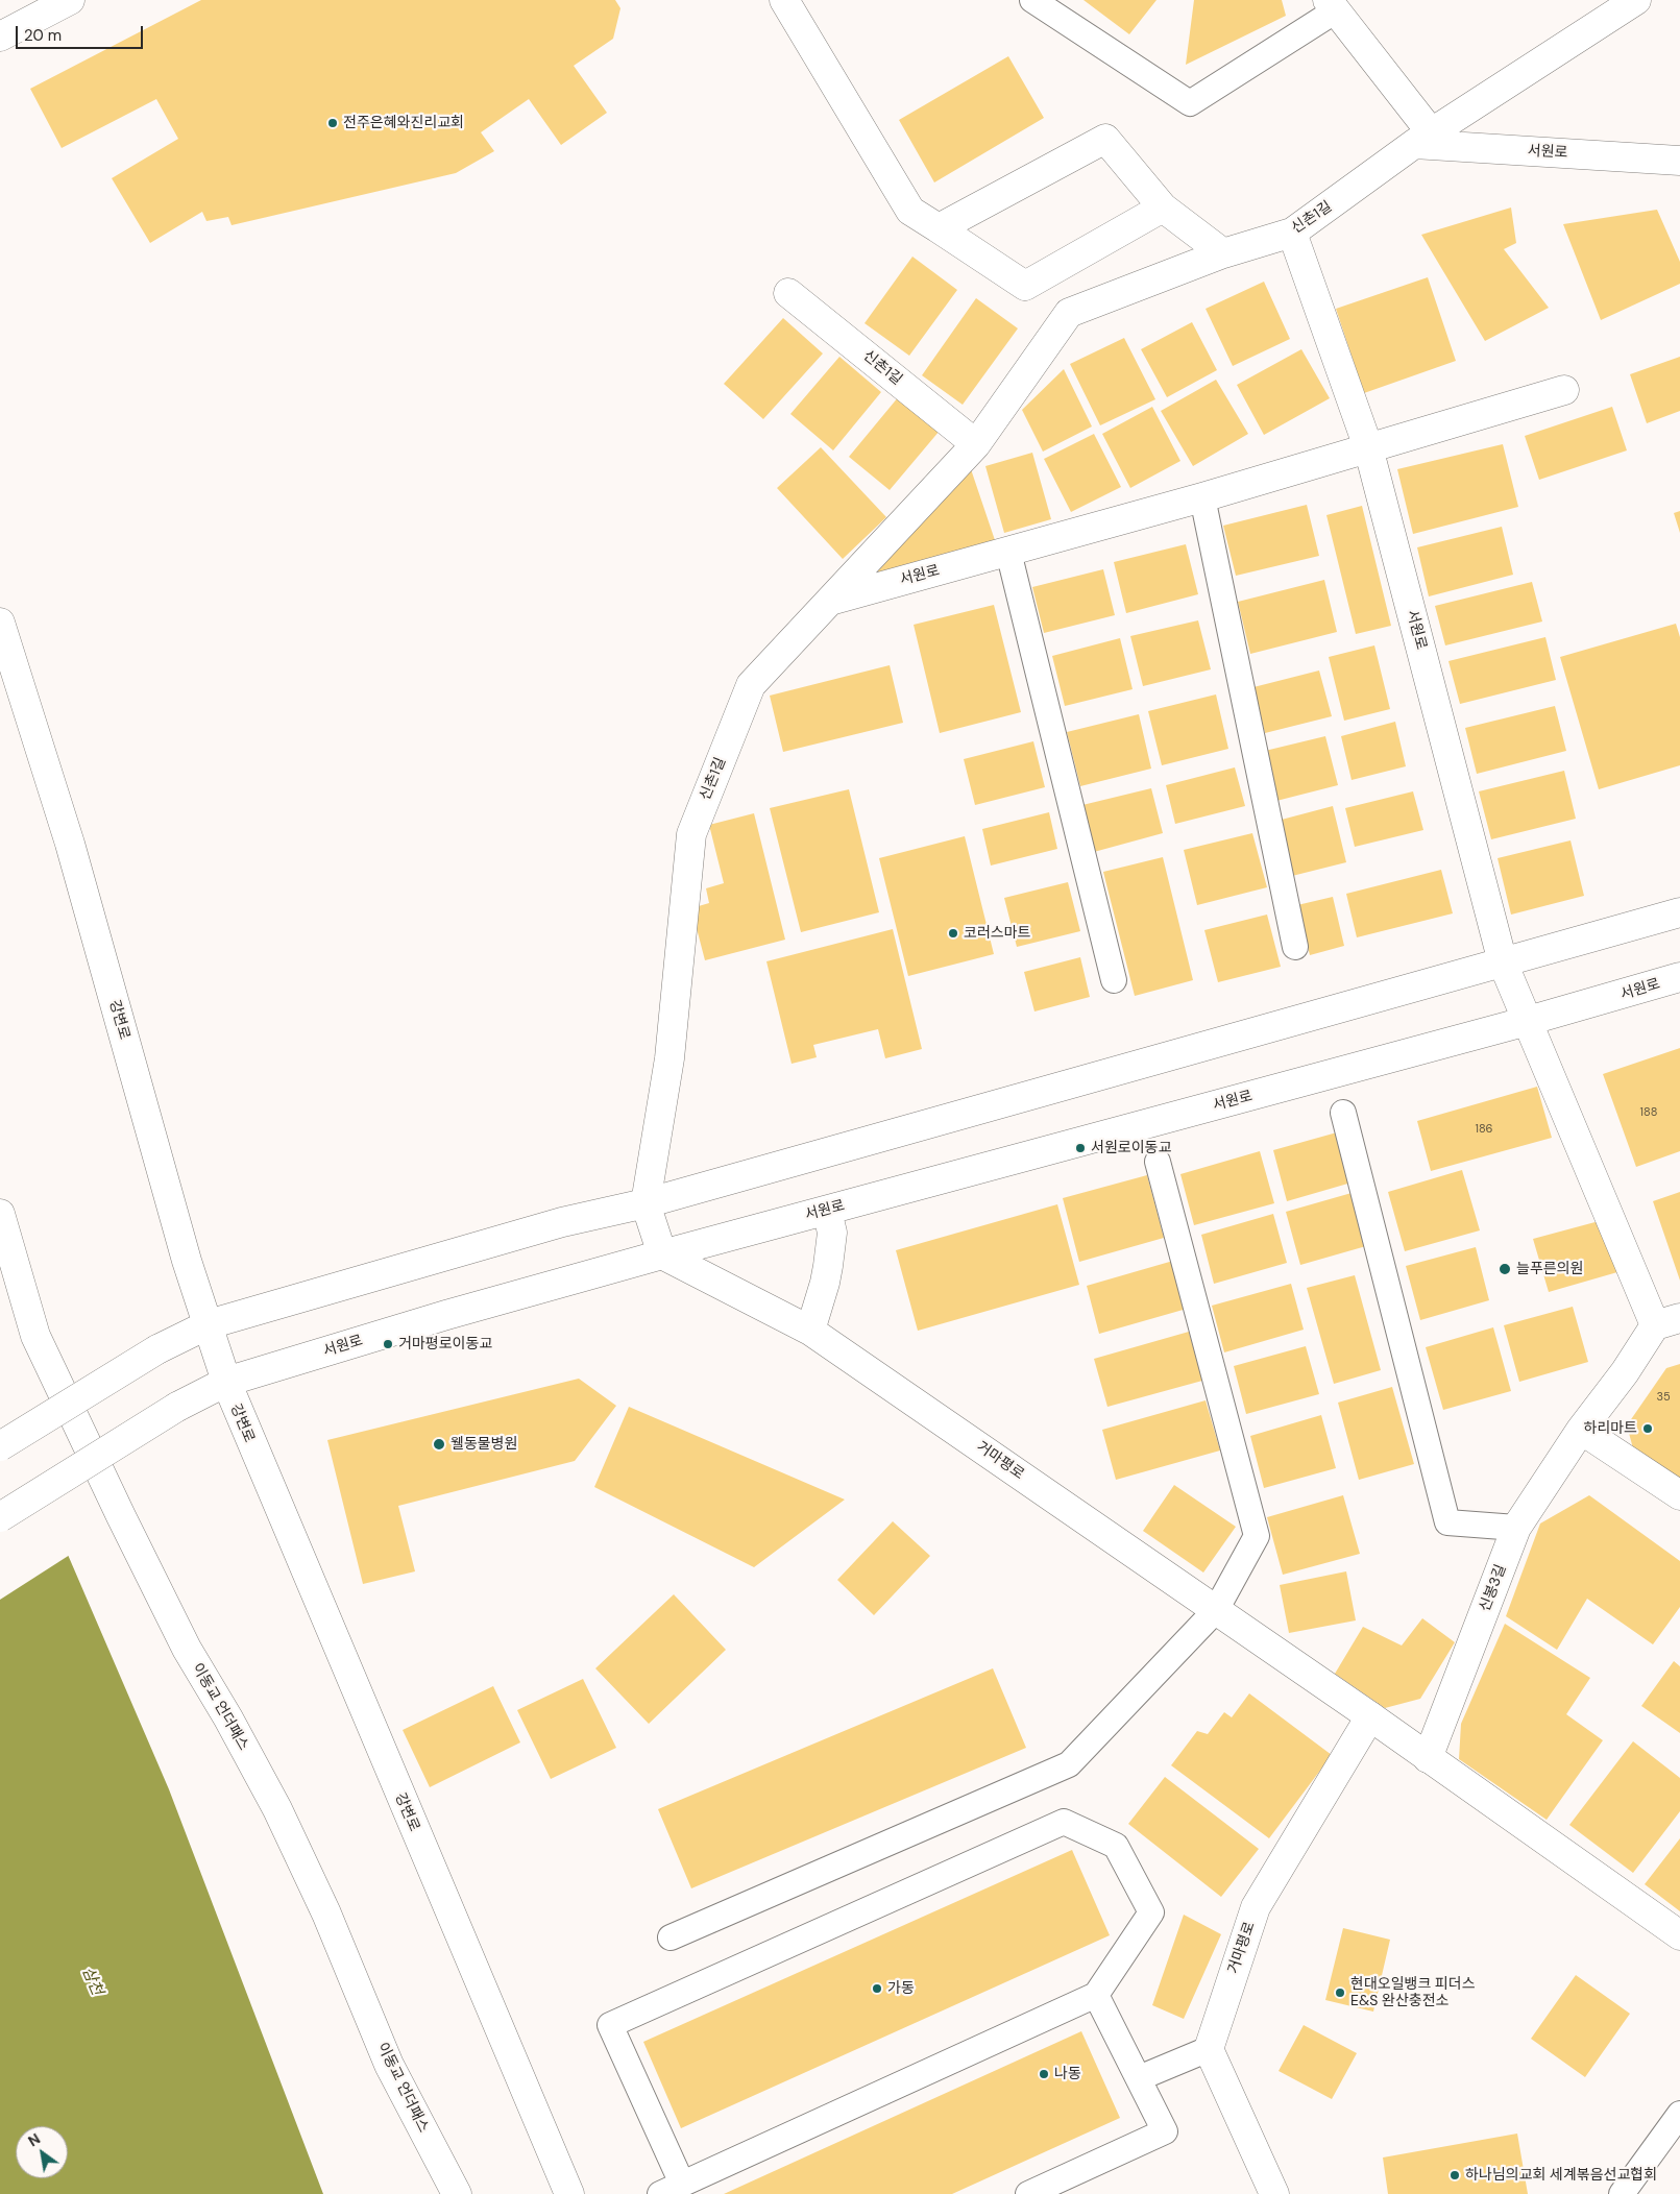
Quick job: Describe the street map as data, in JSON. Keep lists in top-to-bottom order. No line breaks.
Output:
{"streets":{"street":["서원로","신촌1길","강변로","거마평로","신봉3길","이동교 언더패스"]},"crossings":[["서원로","신촌1길"],["서원로","강변로"],["서원로","거마평로"],["서원로","신봉3길"],["거마평로","신봉3길"]],"water":["삼천"],"places":["전주은혜와진리교회","코러스마트","서원로이동교","늘푸른의원","거마평로이동교","하리마트","웰동물병원","가동","현대오일뱅크 피더스 E&S 완산충전소","나동","하나님의교회 세계볶음선교협회"],"house_numbers":["188","186","35"],"scale_bar":"20 m","north":"top left"}
